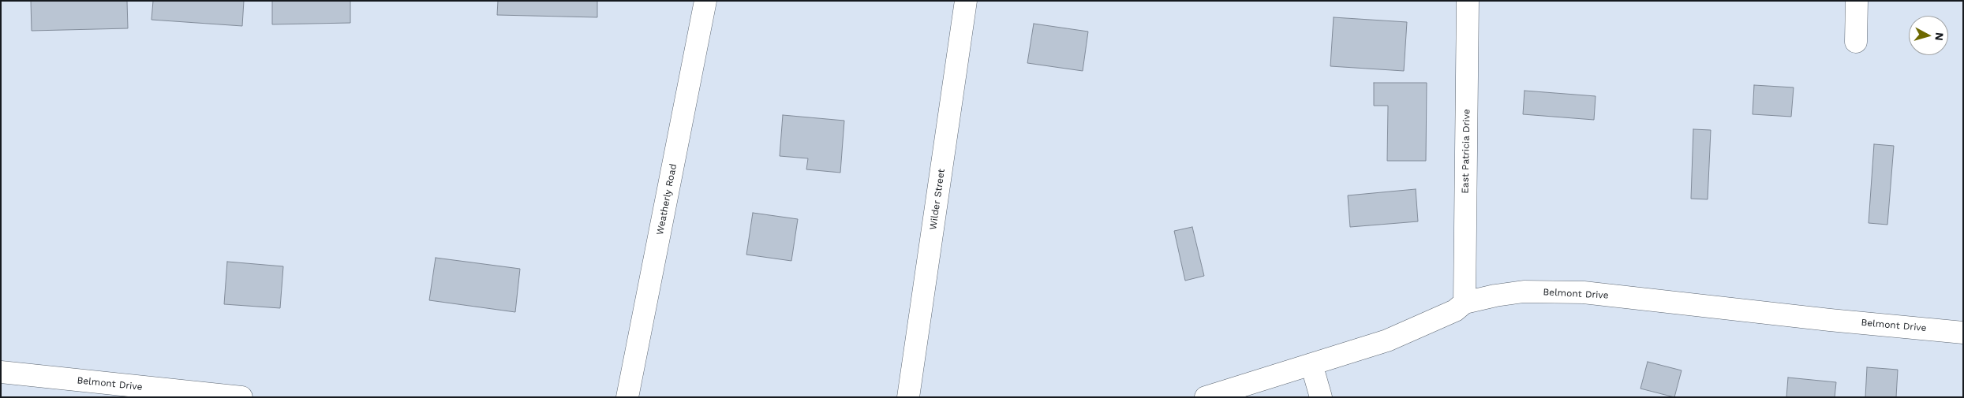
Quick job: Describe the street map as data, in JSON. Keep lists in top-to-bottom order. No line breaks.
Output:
{"streets":{"street":["East Patricia Drive","Weatherly Road","Wilder Street","Belmont Drive"]},"crossings":[["East Patricia Drive","Belmont Drive"]],"north":"right"}
